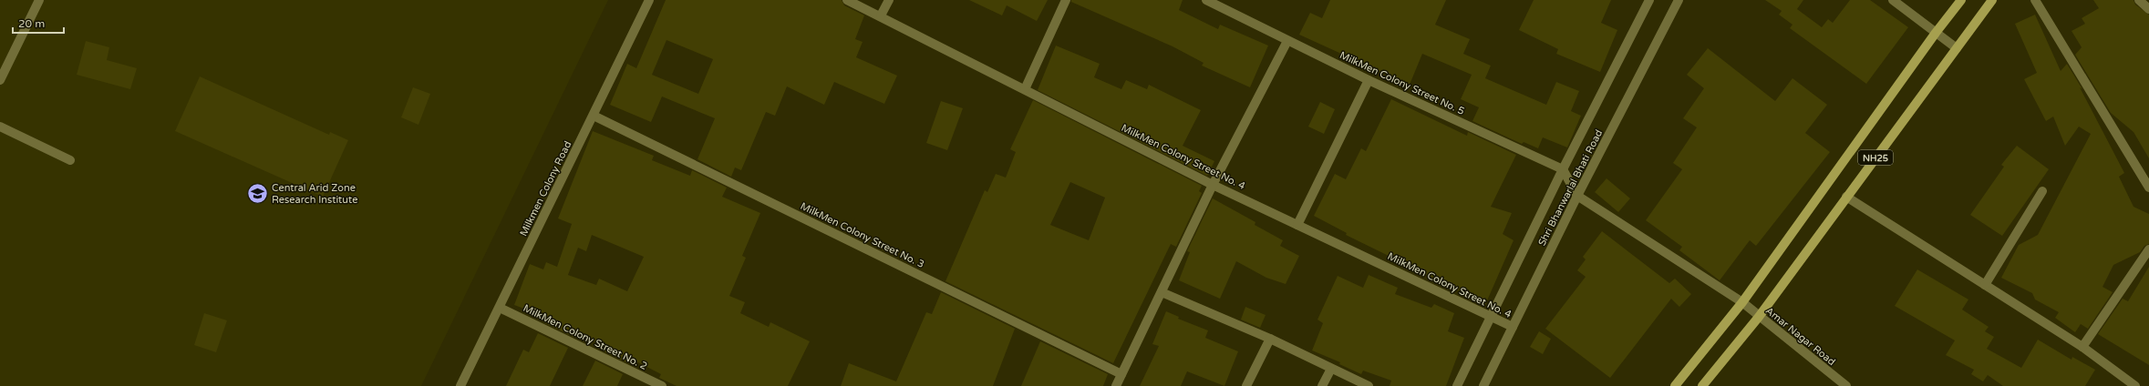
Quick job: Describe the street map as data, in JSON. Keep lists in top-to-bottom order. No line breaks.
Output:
{"streets":{"main road":["NH25"],"street":["MilkMen Colony Street No. 5","MilkMen Colony Street No. 4","Shri Bhanwarlal Bhati Road","Milkmen Colony Road","MilkMen Colony Street No. 3","Amar Nagar Road","MilkMen Colony Street No. 2"]},"crossings":[["MilkMen Colony Street No. 5","Shri Bhanwarlal Bhati Road"],["MilkMen Colony Street No. 4","Shri Bhanwarlal Bhati Road"],["NH25","Amar Nagar Road"],["Shri Bhanwarlal Bhati Road","Amar Nagar Road"],["Milkmen Colony Road","MilkMen Colony Street No. 3"],["Milkmen Colony Road","MilkMen Colony Street No. 2"]],"places":{"school or university":["Central Arid Zone Research Institute"]},"scale_bar":"20 m"}
